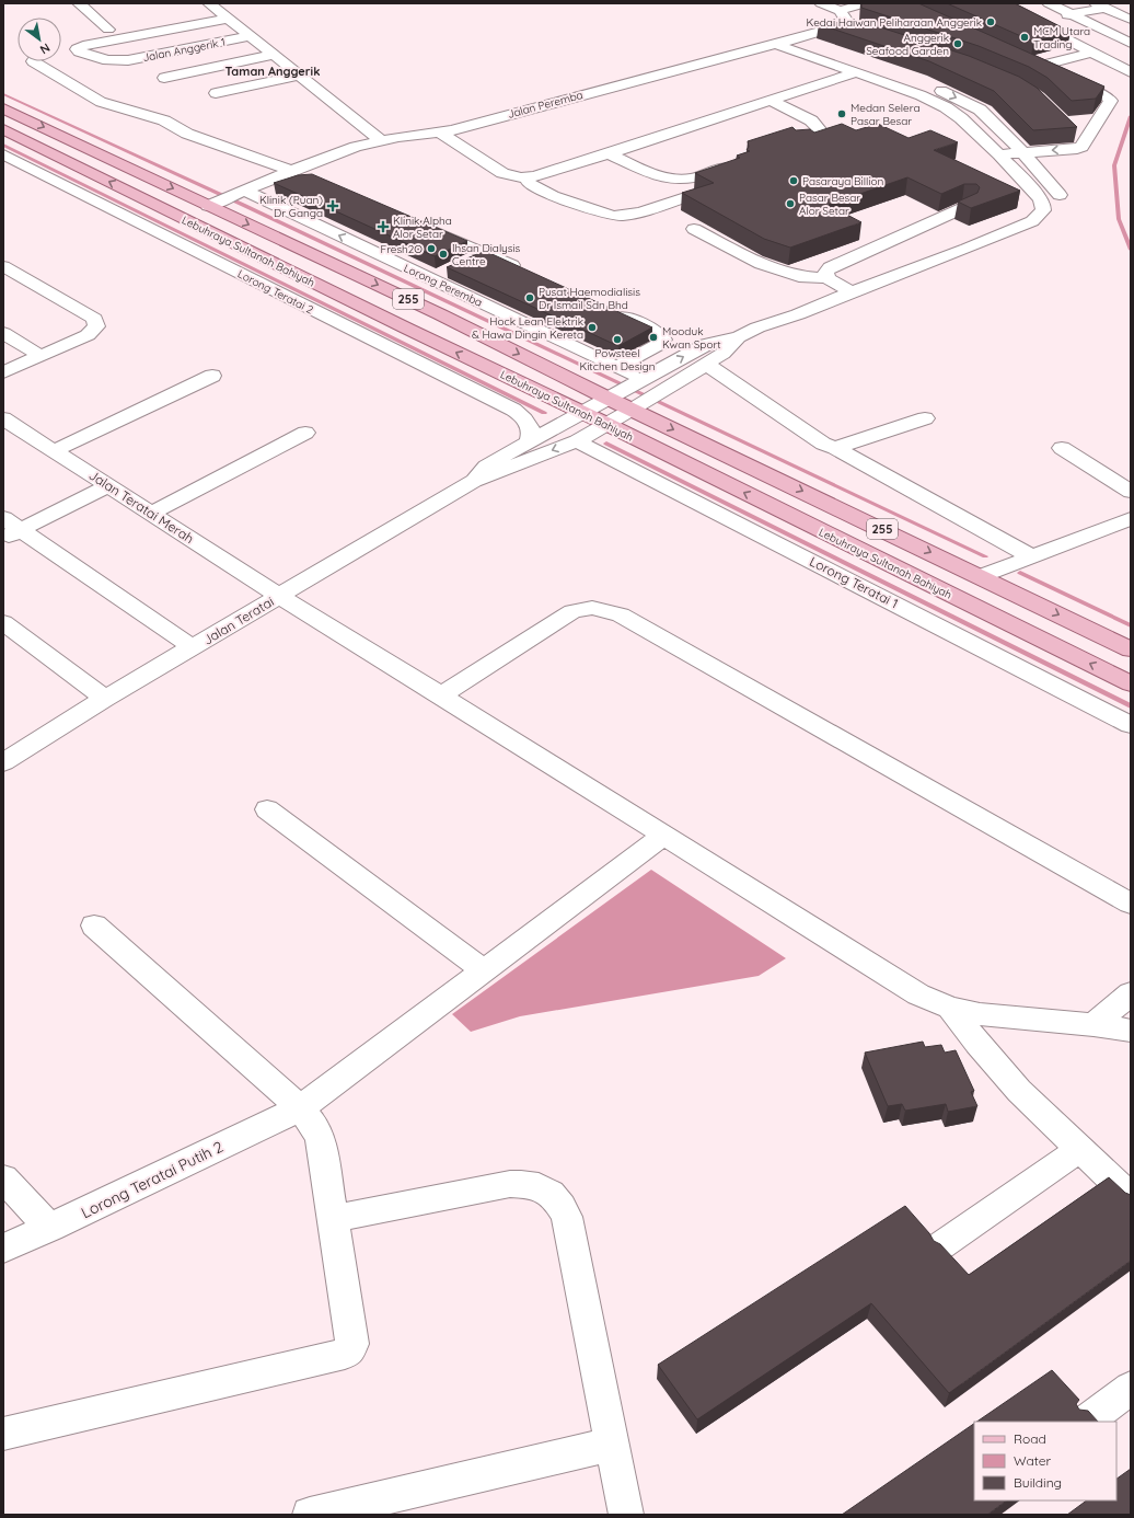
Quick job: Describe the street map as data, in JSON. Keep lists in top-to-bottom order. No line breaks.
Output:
{"streets":{"main road":["Lebuhraya Sultanah Bahiyah","255"],"street":["Jalan Anggerik 1","Jalan Peremba","Lorong Peremba","Lorong Teratai 2","Jalan Teratai Merah","Lorong Teratai 1","Jalan Teratai","Lorong Teratai Putih 2"]},"crossings":[["Jalan Peremba","Lebuhraya Sultanah Bahiyah"],["Jalan Peremba","Lorong Peremba"],["Lebuhraya Sultanah Bahiyah","Jalan Teratai"],["Lorong Peremba","Jalan Teratai"],["Lorong Teratai 2","Jalan Teratai"],["Jalan Teratai Merah","Jalan Teratai"],["Jalan Teratai Merah","Lorong Teratai Putih 2"],["Lorong Teratai 1","Jalan Teratai"]],"districts":["Taman Anggerik"],"places":{"other":["Kedai Haiwan Peliharaan Anggerik","MCM Utara Trading","Anggerik Seafood Garden","Medan Selera Pasar Besar","Pasaraya Billion","Pasar Besar Alor Setar","Fresh2O","Ihsan Dialysis Centre","Pusat Haemodialisis Dr Ismail Sdn Bhd","Hock Lean Elektrik & Hawa Dingin Kereta","Mooduk Kwan Sport","Powsteel Kitchen Design"],"health":["Klinik (Puan) Dr Ganga","Klinik Alpha Alor Setar"]},"legend":["Road","Water","Building"],"north":"bottom right"}
